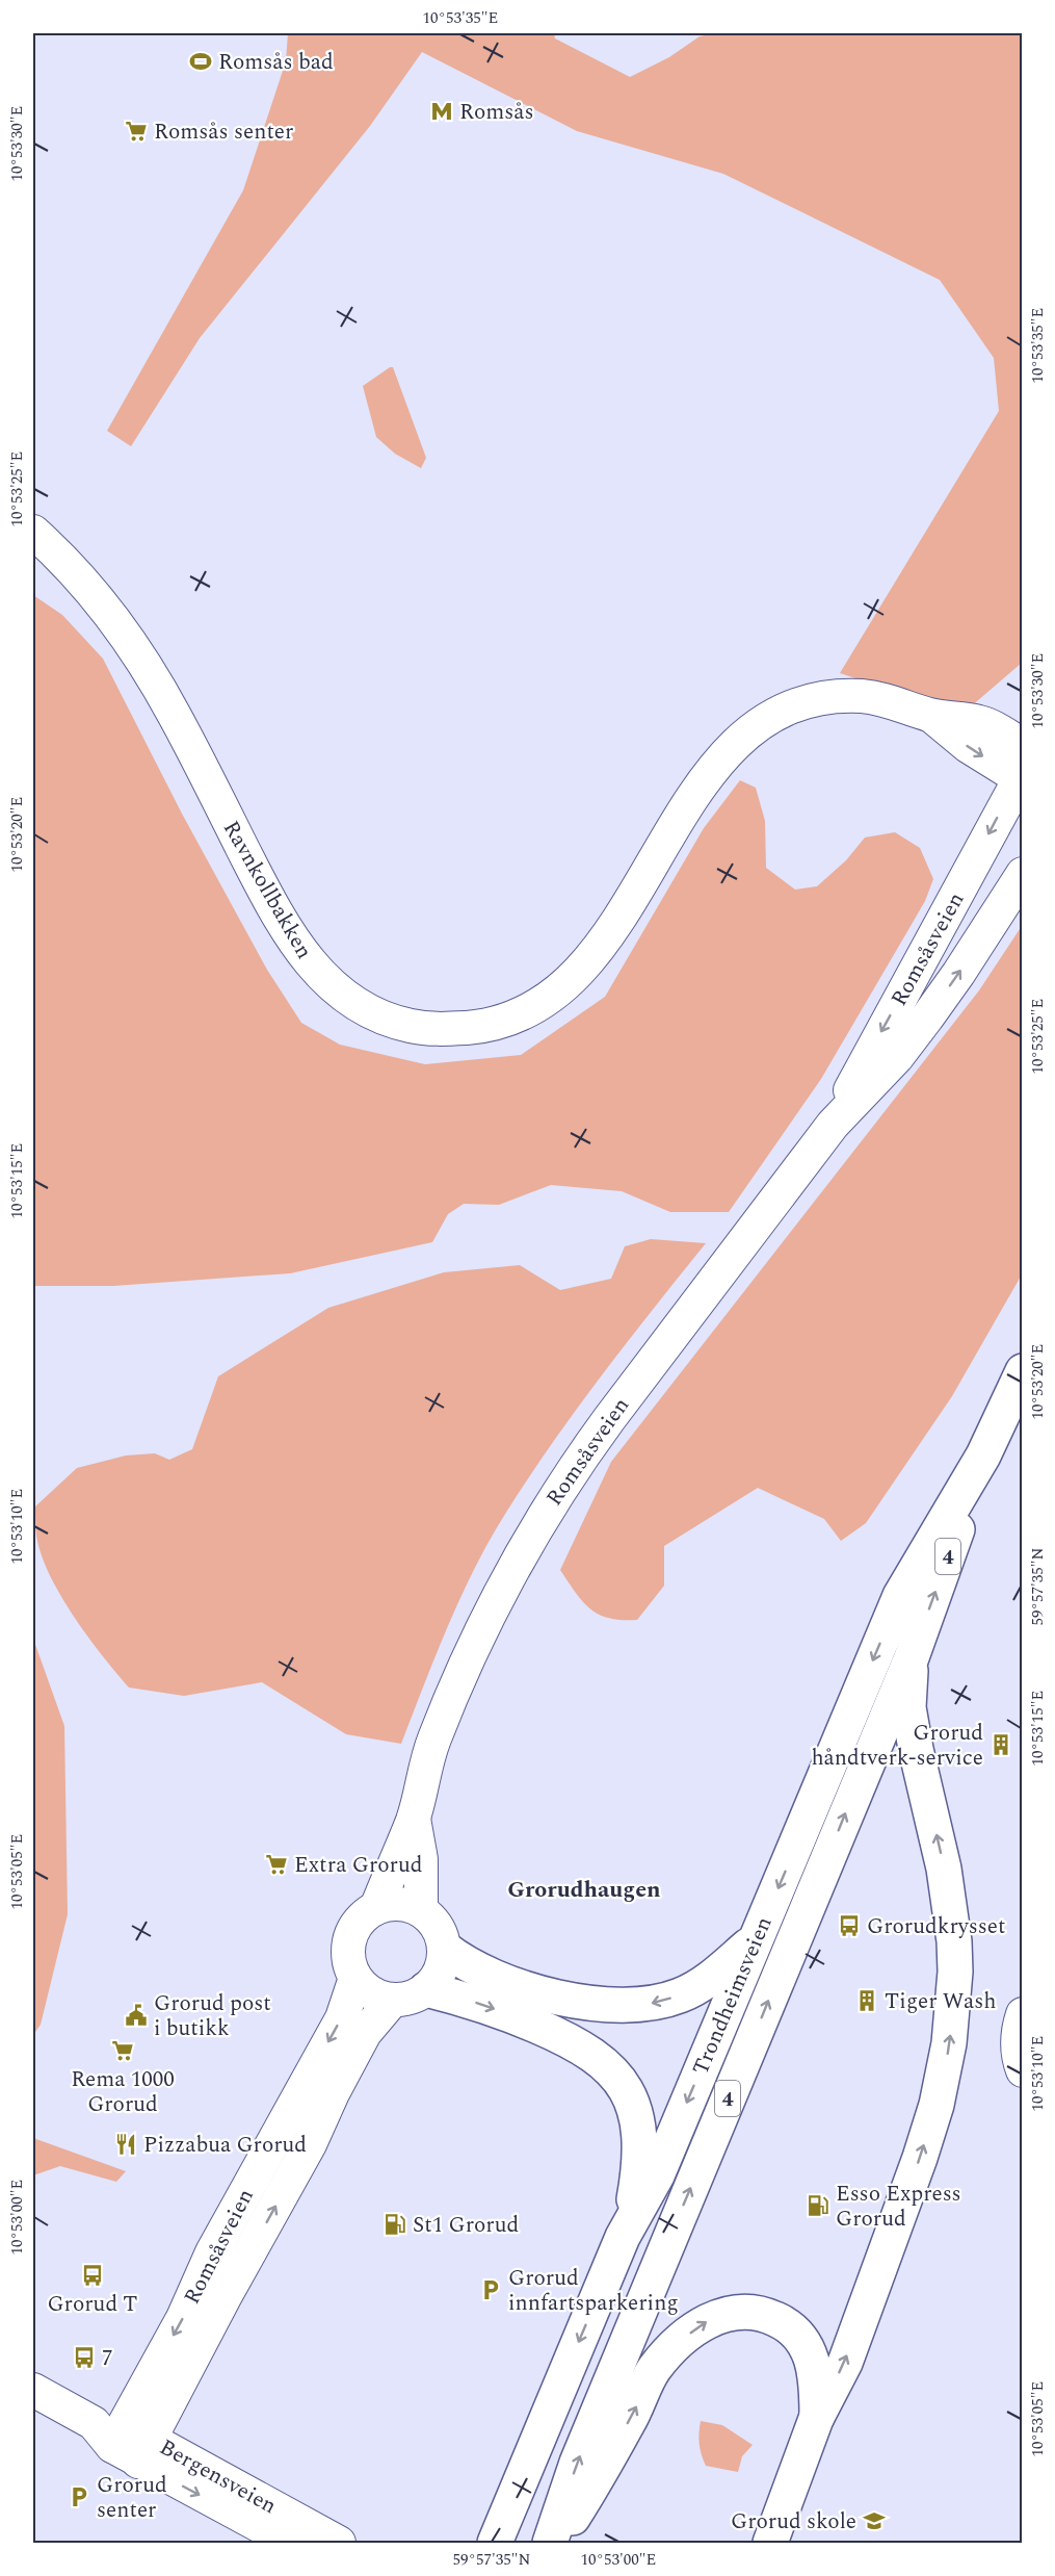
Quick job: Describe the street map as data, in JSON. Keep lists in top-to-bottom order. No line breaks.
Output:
{"streets":{"highway":["4","Trondheimsveien"],"street":["Ravnkollbakken","Romsåsveien","Bergensveien"]},"crossings":[["Ravnkollbakken","Romsåsveien"],["Romsåsveien","Bergensveien"]],"districts":["Grorudhaugen"],"places":{"sports":["Romsås bad"],"metro station":["Romsås"],"supermarket":["Romsås senter","Extra Grorud","Rema 1000 Grorud"],"building":["Grorud håndtverk-service","Tiger Wash"],"bus stop":["Grorudkrysset","Grorud T","7"],"public building":["Grorud post i butikk"],"restaurant":["Pizzabua Grorud"],"fuel station":["Esso Express Grorud","St1 Grorud"],"parking":["Grorud innfartsparkering","Grorud senter"],"school or university":["Grorud skole"]},"coordinates":["10°53'35\"E","10°53'30\"E","10°53'25\"E","10°53'20\"E","10°53'15\"E","10°53'10\"E","59°57'35\"N","10°53'05\"E","10°53'00\"E"]}
